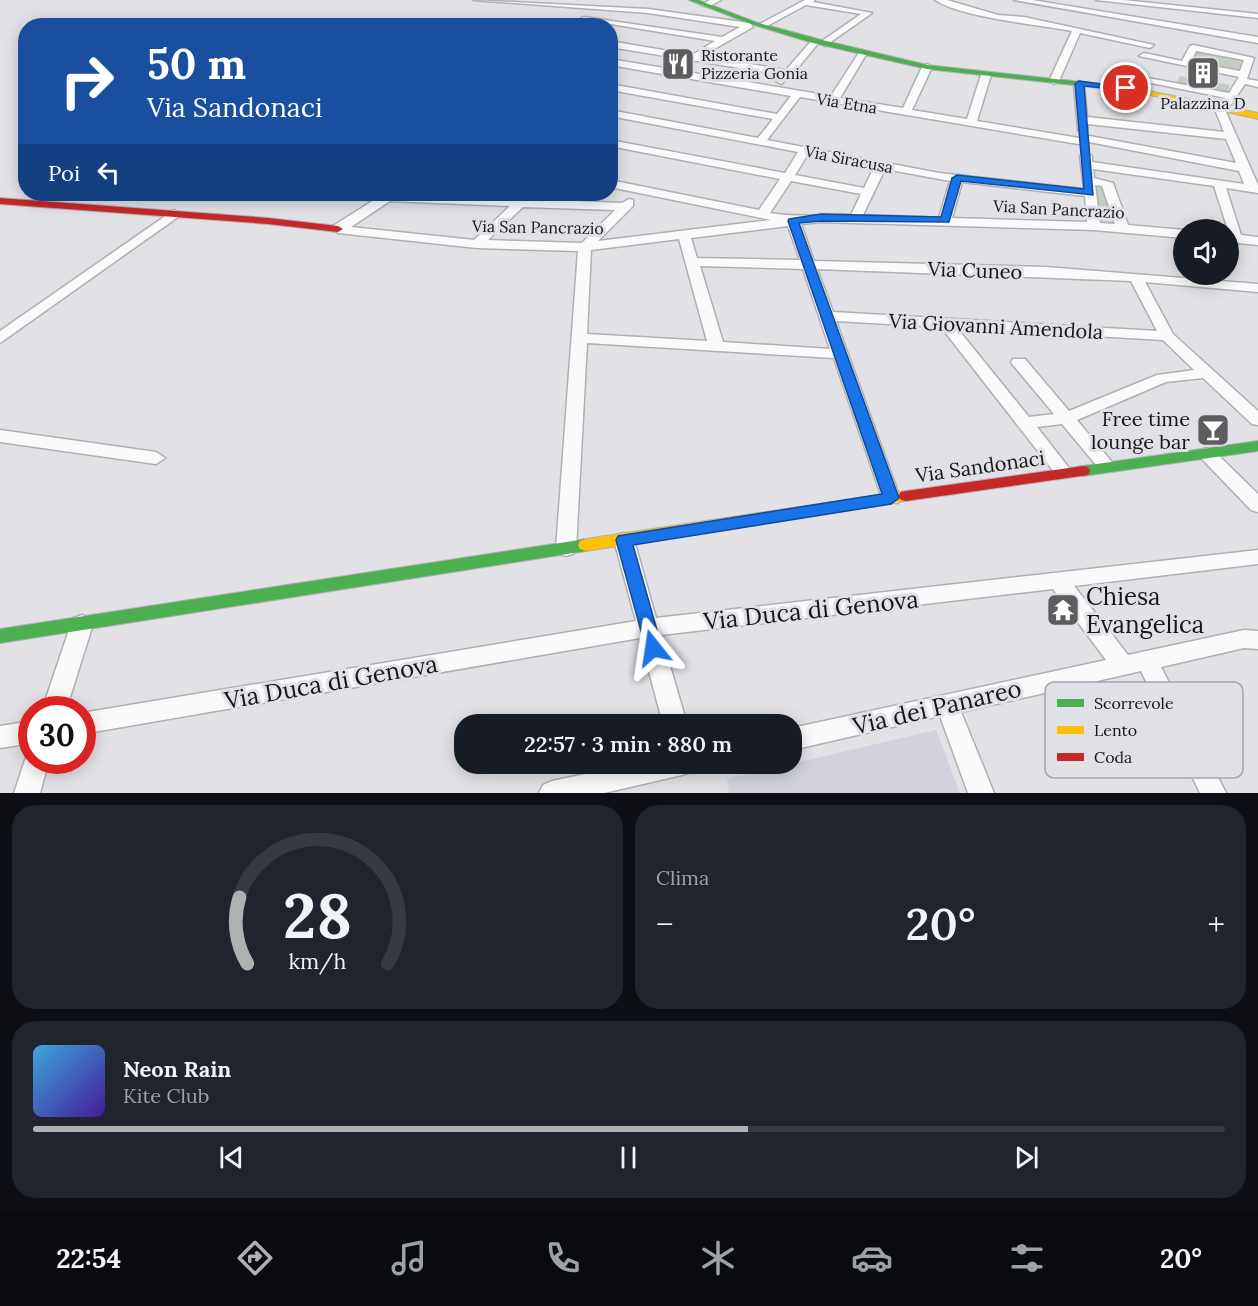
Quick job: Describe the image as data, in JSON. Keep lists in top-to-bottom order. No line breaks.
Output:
{"streets":{"main road":["Via San Pancrazio","Via Sandonaci"],"street":["Via Etna","Via Siracusa","Via Cuneo","Via Giovanni Amendola","Via Duca di Genova","Via dei Panareo"]},"places":{"restaurant":["Ristorante Pizzeria Gonia"],"building":["Palazzina D"],"bar":["Free time lounge bar"],"temple":["Chiesa Evangelica"]},"legend":["Scorrevole","Lento","Coda"],"page":{"turn":["50 m","Via Sandonaci"],"then":"Poi","limit":"30","trip":"22:57 · 3 min · 880 m","tile":"Clima","heat":["−","20°","+"],"song":["Neon Rain","Kite Club"],"tabs":["22:54","20°"],"gauge":["28","km/h"]}}
